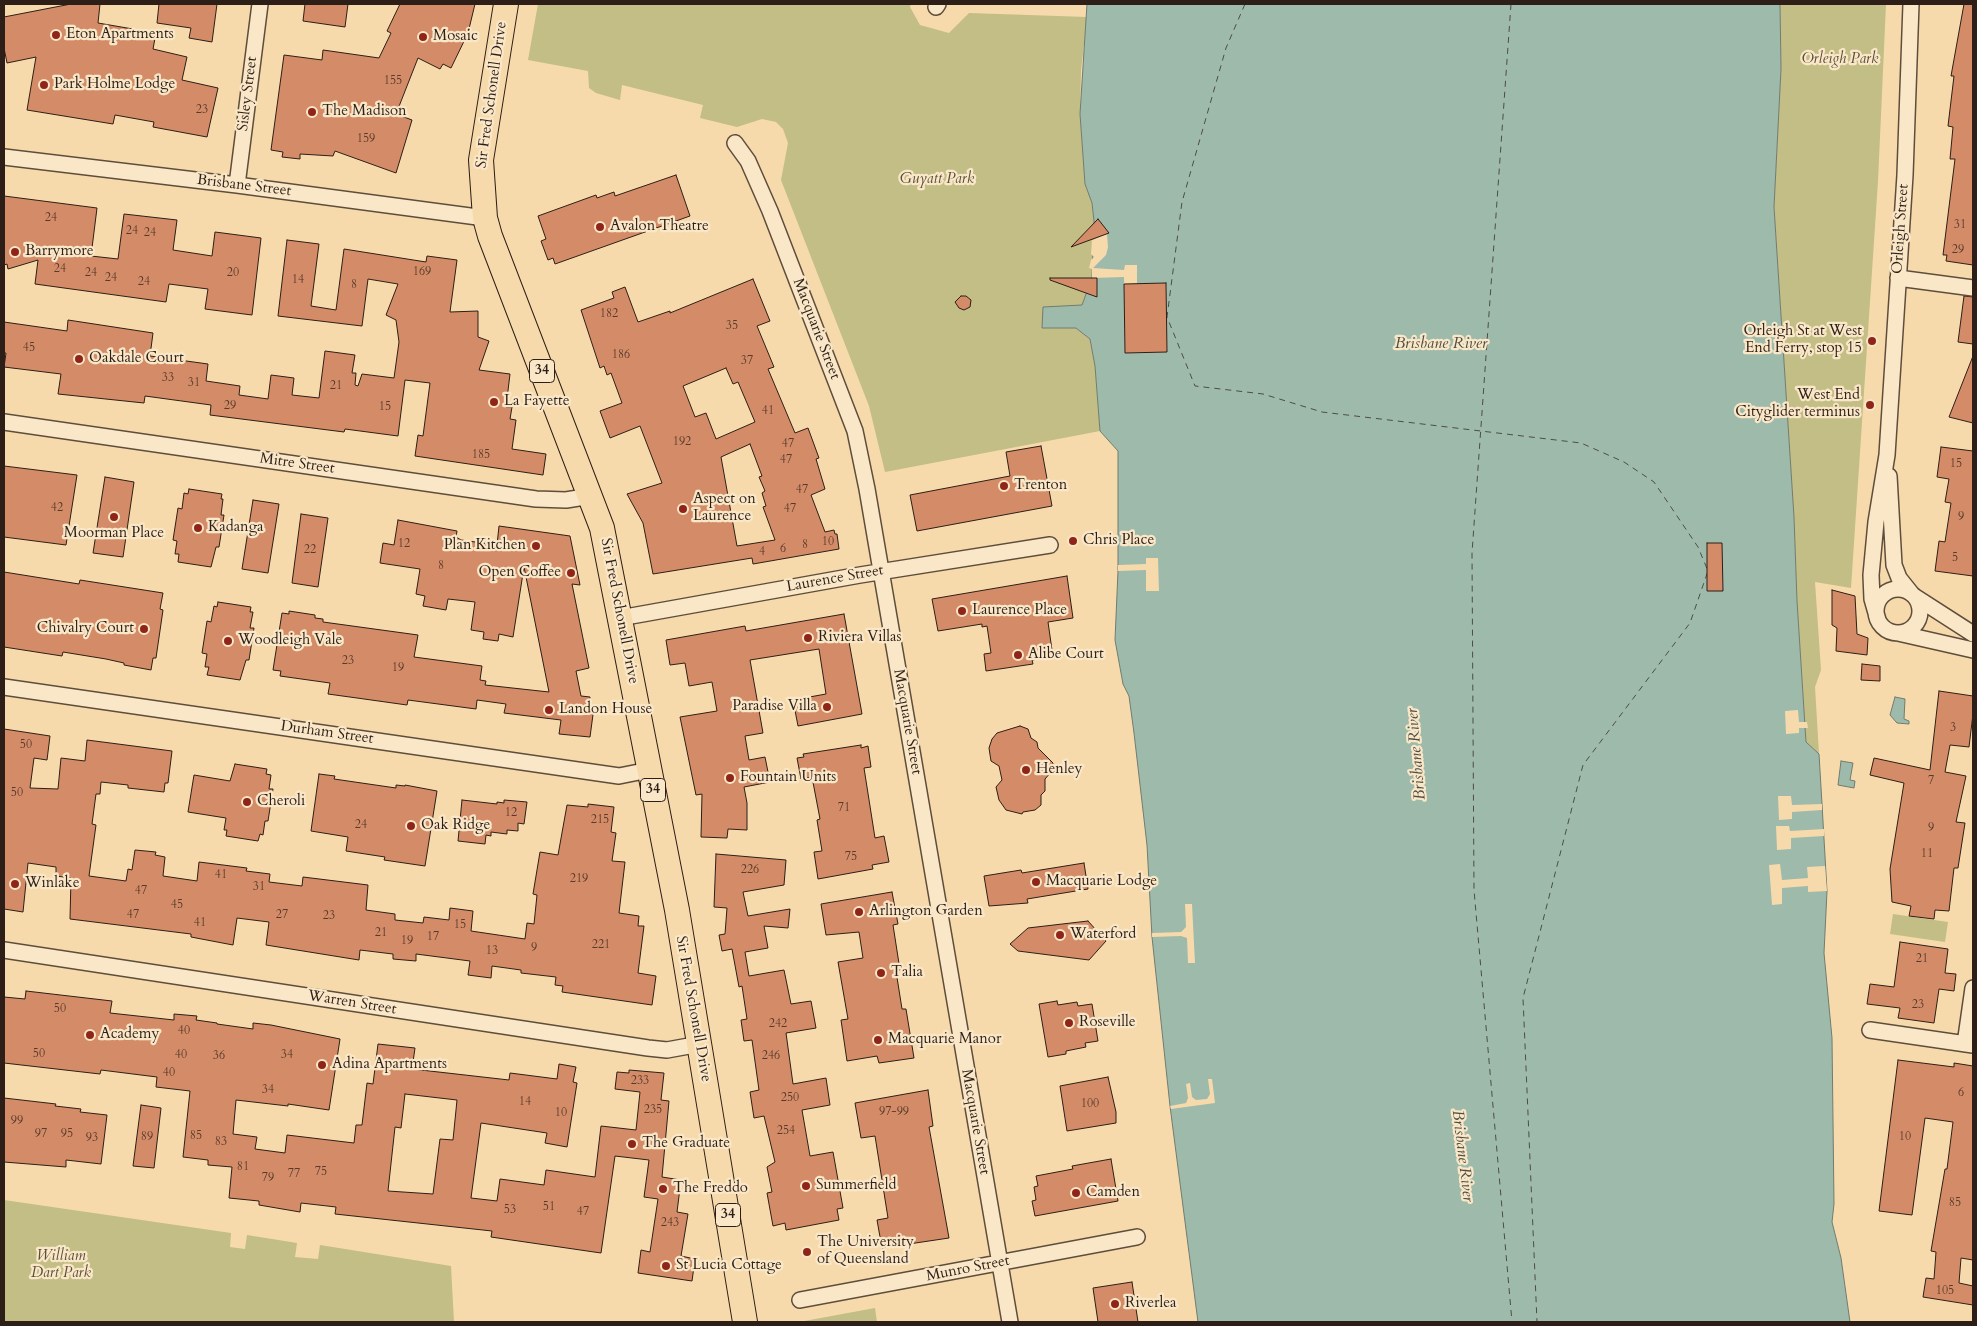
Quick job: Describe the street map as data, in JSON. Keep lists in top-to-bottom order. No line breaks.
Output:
{"streets":{"main road":["Sir Fred Schonell Drive","34"],"street":["Sisley Street","Brisbane Street","Orleigh Street","Macquarie Street","Mitre Street","Laurence Street","Durham Street","Warren Street","Munro Street"]},"crossings":[["Sisley Street","Brisbane Street"],["Sir Fred Schonell Drive","Brisbane Street"],["Sir Fred Schonell Drive","Mitre Street"],["Sir Fred Schonell Drive","Laurence Street"],["Sir Fred Schonell Drive","Durham Street"],["Sir Fred Schonell Drive","Warren Street"],["Macquarie Street","Laurence Street"],["Macquarie Street","Munro Street"]],"water":["Brisbane River"],"parks":["Orleigh Park","Guyatt Park","William Dart Park"],"places":["Eton Apartments","Mosaic","Park Holme Lodge","The Madison","Avalon Theatre","Barrymore","Orleigh St at West End Ferry, stop 15","Oakdale Court","La Fayette","West End Cityglider terminus","Trenton","Aspect on Laurence","Moorman Place","Kadanga","Chris Place","Plan Kitchen","Open Coffee","Laurence Place","Chivalry Court","Riviera Villas","Woodleigh Vale","Alibe Court","Paradise Villa","Landon House","Henley","Fountain Units","Cheroli","Oak Ridge","Macquarie Lodge","Winlake","Arlington Garden","Waterford","Talia","Roseville","Academy","Macquarie Manor","Adina Apartments","The Graduate","Summerfield","The Freddo","Camden","The University of Queensland","St Lucia Cottage","Riverlea"],"house_numbers":["155","23","159","24","31","24","24","29","24","169","24","20","24","14","24","8","182","35","45","186","37","33","31","21","29","15","41","192","47","185","47","15","47","42","47","9","10","12","8","6","22","4","5","8","23","19","3","50","7","50","71","12","215","24","9","11","75","226","41","219","31","47","45","47","27","23","41","15","21","17","19","221","9","13","21","23","50","242","40","50","40","34","36","246","40","233","34","6","250","14","100","235","97-99","10","99","254","97","95","85","89","10","93","83","81","75","77","79","85","51","53","47","243","105"]}
